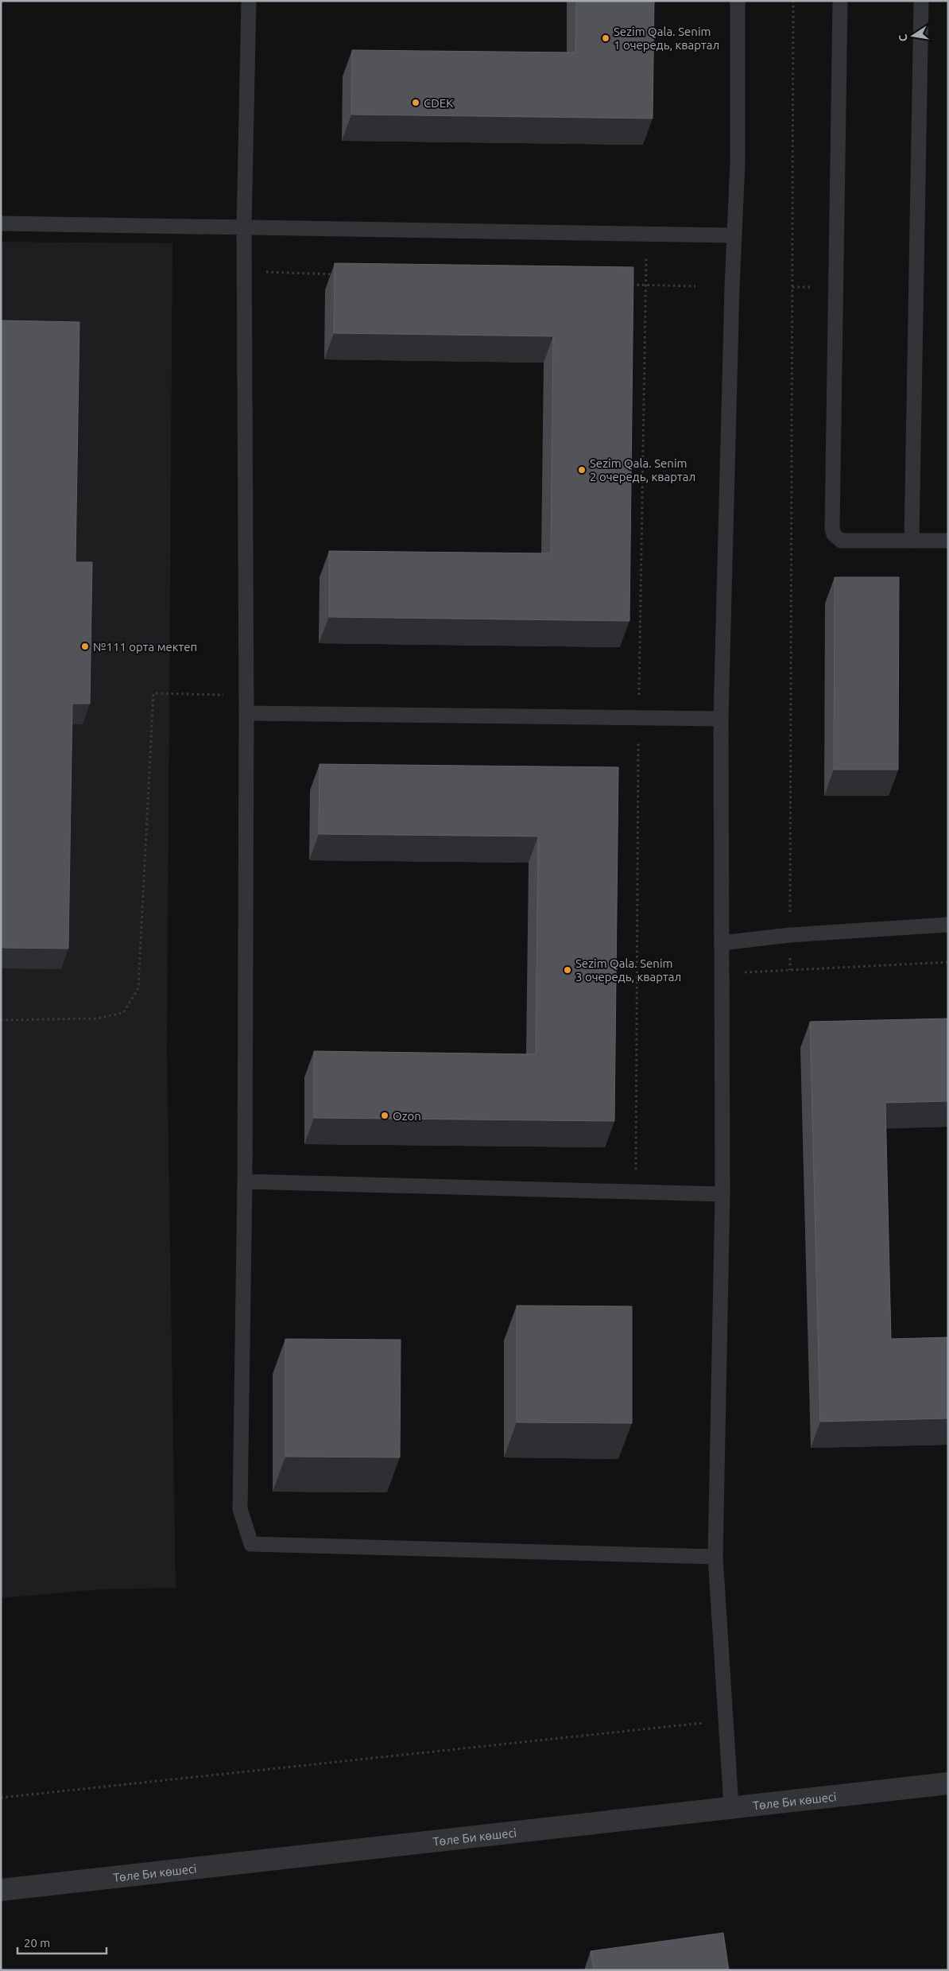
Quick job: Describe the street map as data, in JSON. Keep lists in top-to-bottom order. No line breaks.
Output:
{"streets":{"street":["Төле Би көшесі"]},"places":["Sezim Qala. Senim 1 очередь, квартал","CDEK","Sezim Qala. Senim 2 очередь, квартал","№111 орта мектеп","Sezim Qala. Senim 3 очередь, квартал","Ozon"],"scale_bar":"20 m","north":"left"}
